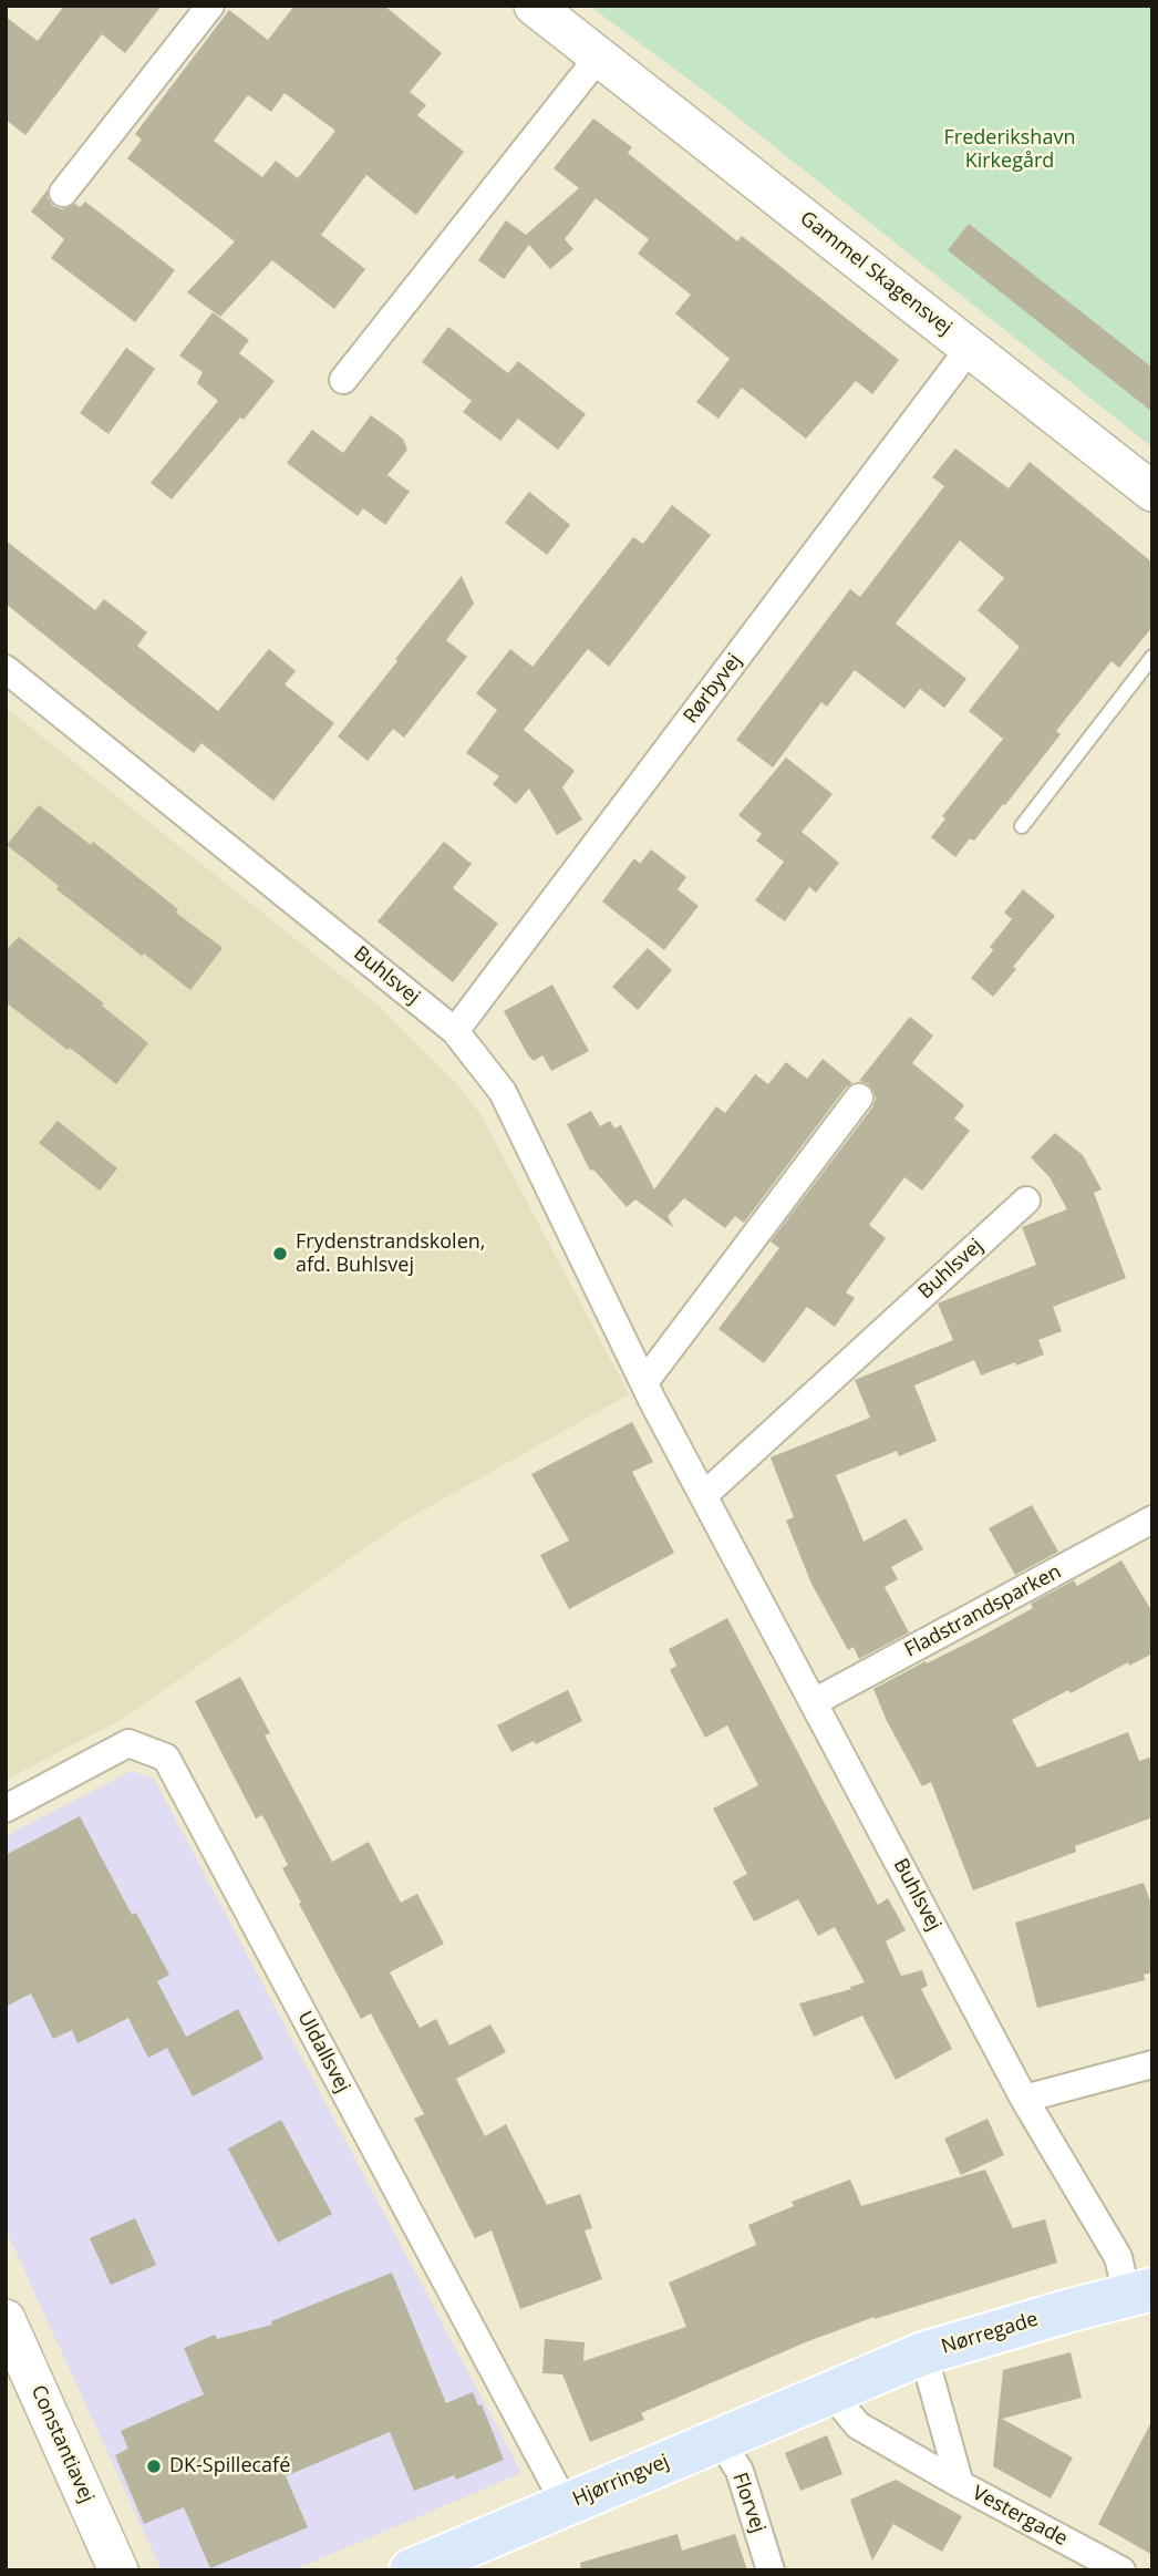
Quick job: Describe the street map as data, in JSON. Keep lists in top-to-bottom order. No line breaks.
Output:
{"streets":{"main road":["Nørregade","Hjørringvej"],"street":["Gammel Skagensvej","Rørbyvej","Buhlsvej","Fladstrandsparken","Uldallsvej","Constantiavej","Florvej","Vestergade"]},"crossings":[["Gammel Skagensvej","Rørbyvej"],["Rørbyvej","Buhlsvej"],["Buhlsvej","Fladstrandsparken"],["Buhlsvej","Nørregade"],["Uldallsvej","Hjørringvej"],["Nørregade","Hjørringvej"],["Nørregade","Vestergade"],["Hjørringvej","Florvej"],["Hjørringvej","Vestergade"]],"parks":["Frederikshavn Kirkegård"],"places":["Frydenstrandskolen, afd. Buhlsvej","DK-Spillecafé"]}
